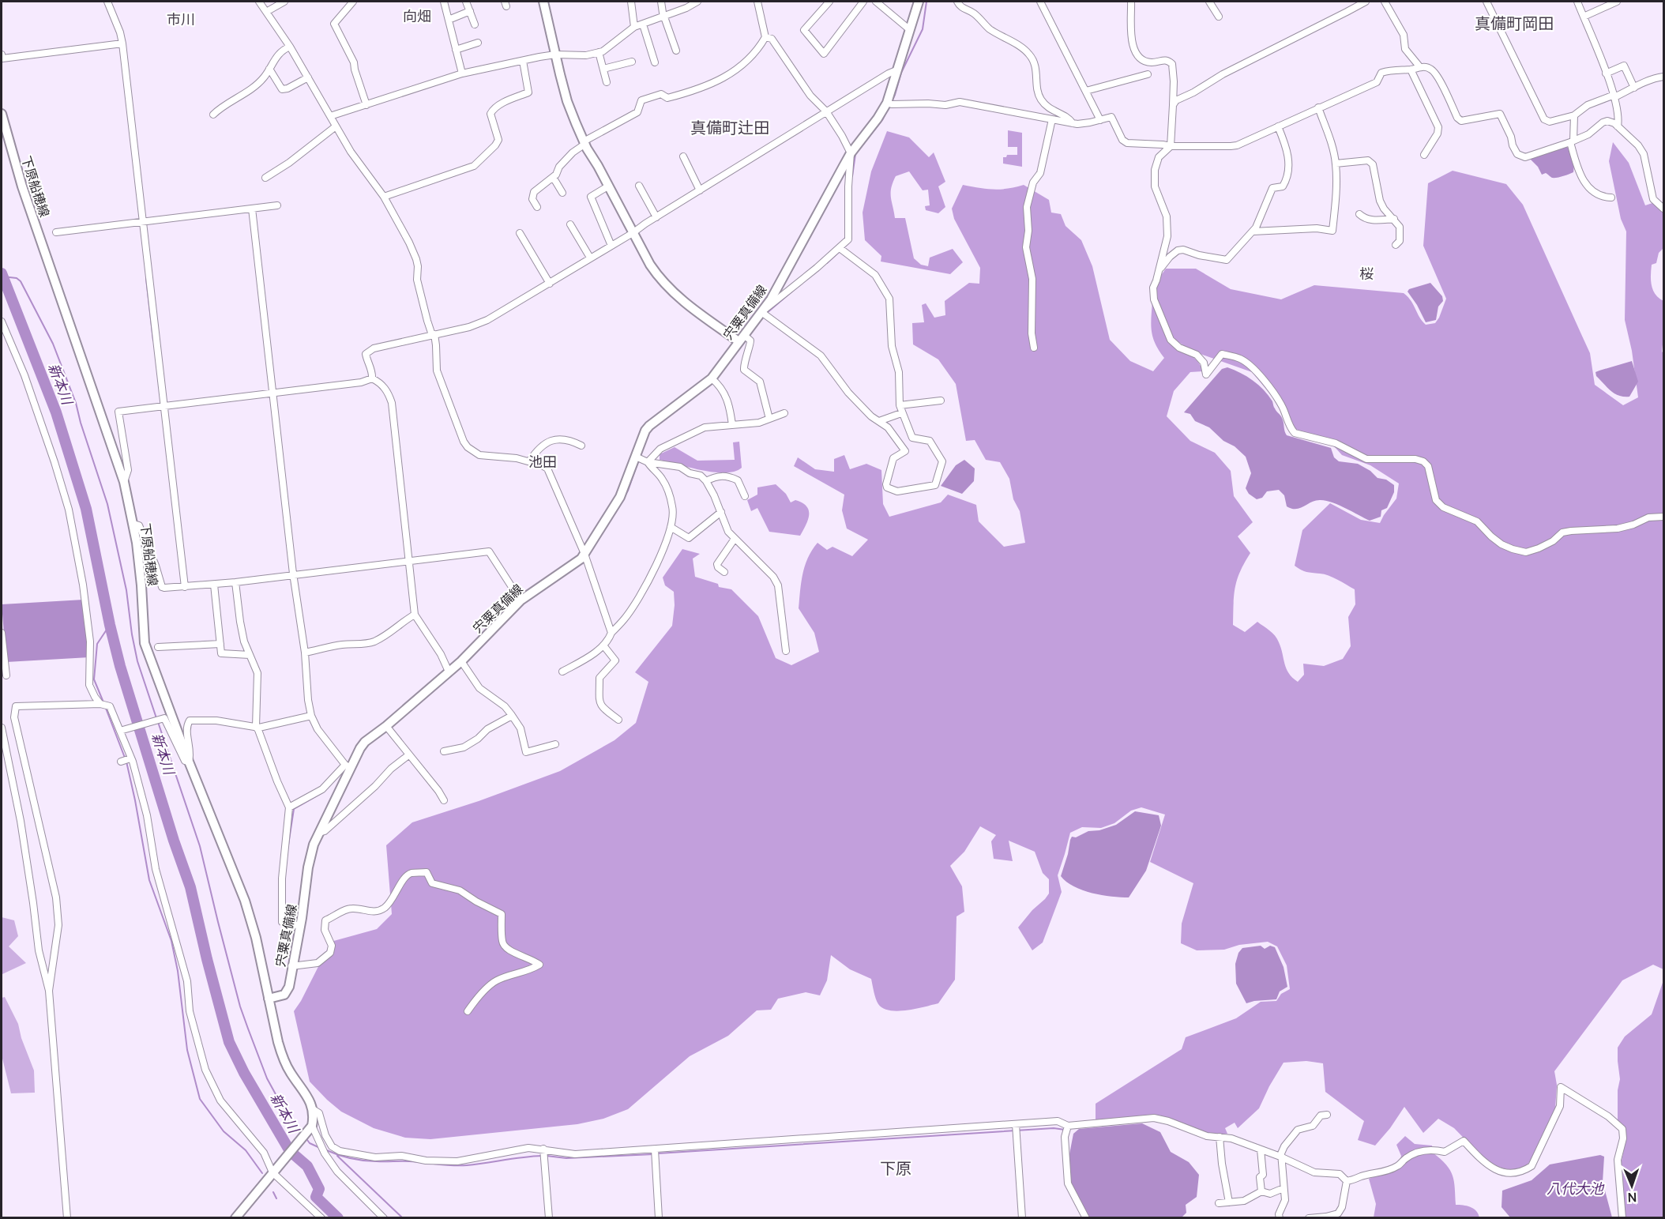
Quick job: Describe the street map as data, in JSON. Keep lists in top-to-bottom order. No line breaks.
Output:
{"streets":{"main road":["下原船穂線","宍粟真備線"]},"crossings":[["下原船穂線","宍粟真備線"]],"districts":["向畑","市川","真備町岡田","真備町辻田","桜","池田","下原"],"water":["新本川","八代大池"],"north":"bottom"}
